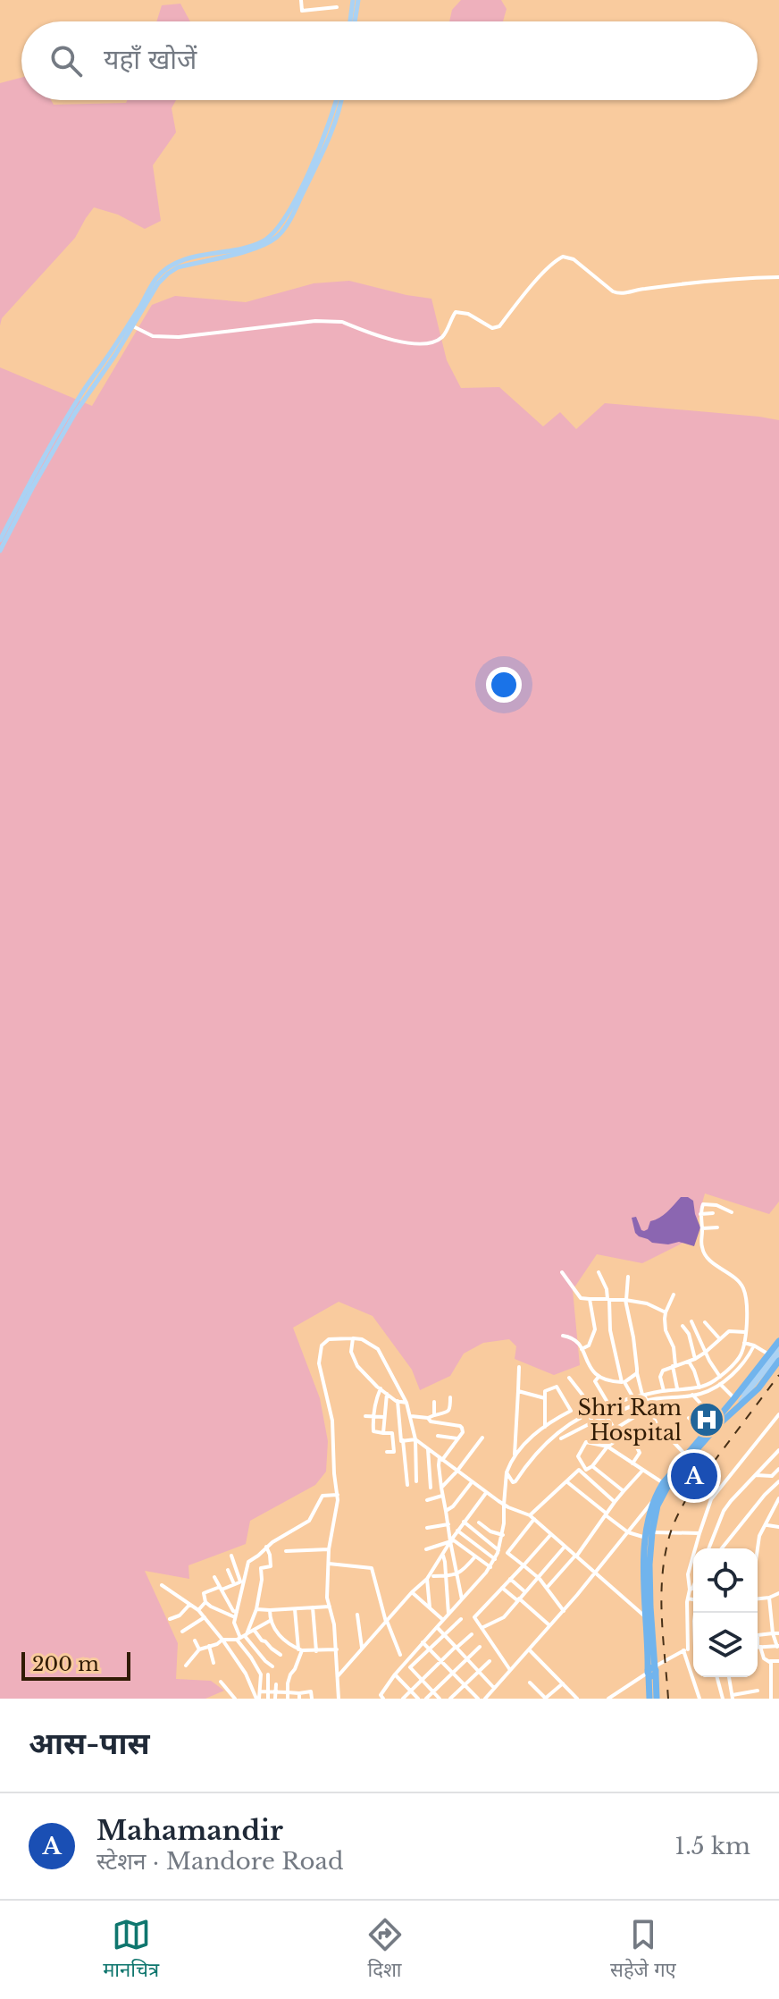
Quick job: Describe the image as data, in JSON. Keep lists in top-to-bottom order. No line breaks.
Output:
{"places":{"hospital":["Shri Ram Hospital"]},"scale_bar":"200 m","page":{"search":"यहाँ खोजें","pins":"A","scale":"200 m","heading":"आस-पास","list":[{"mark":"A","name":"Mahamandir","note":"स्टेशन · Mandore Road","value":"1.5 km"}],"nav":["मानचित्र","दिशा","सहेजे गए"]}}
